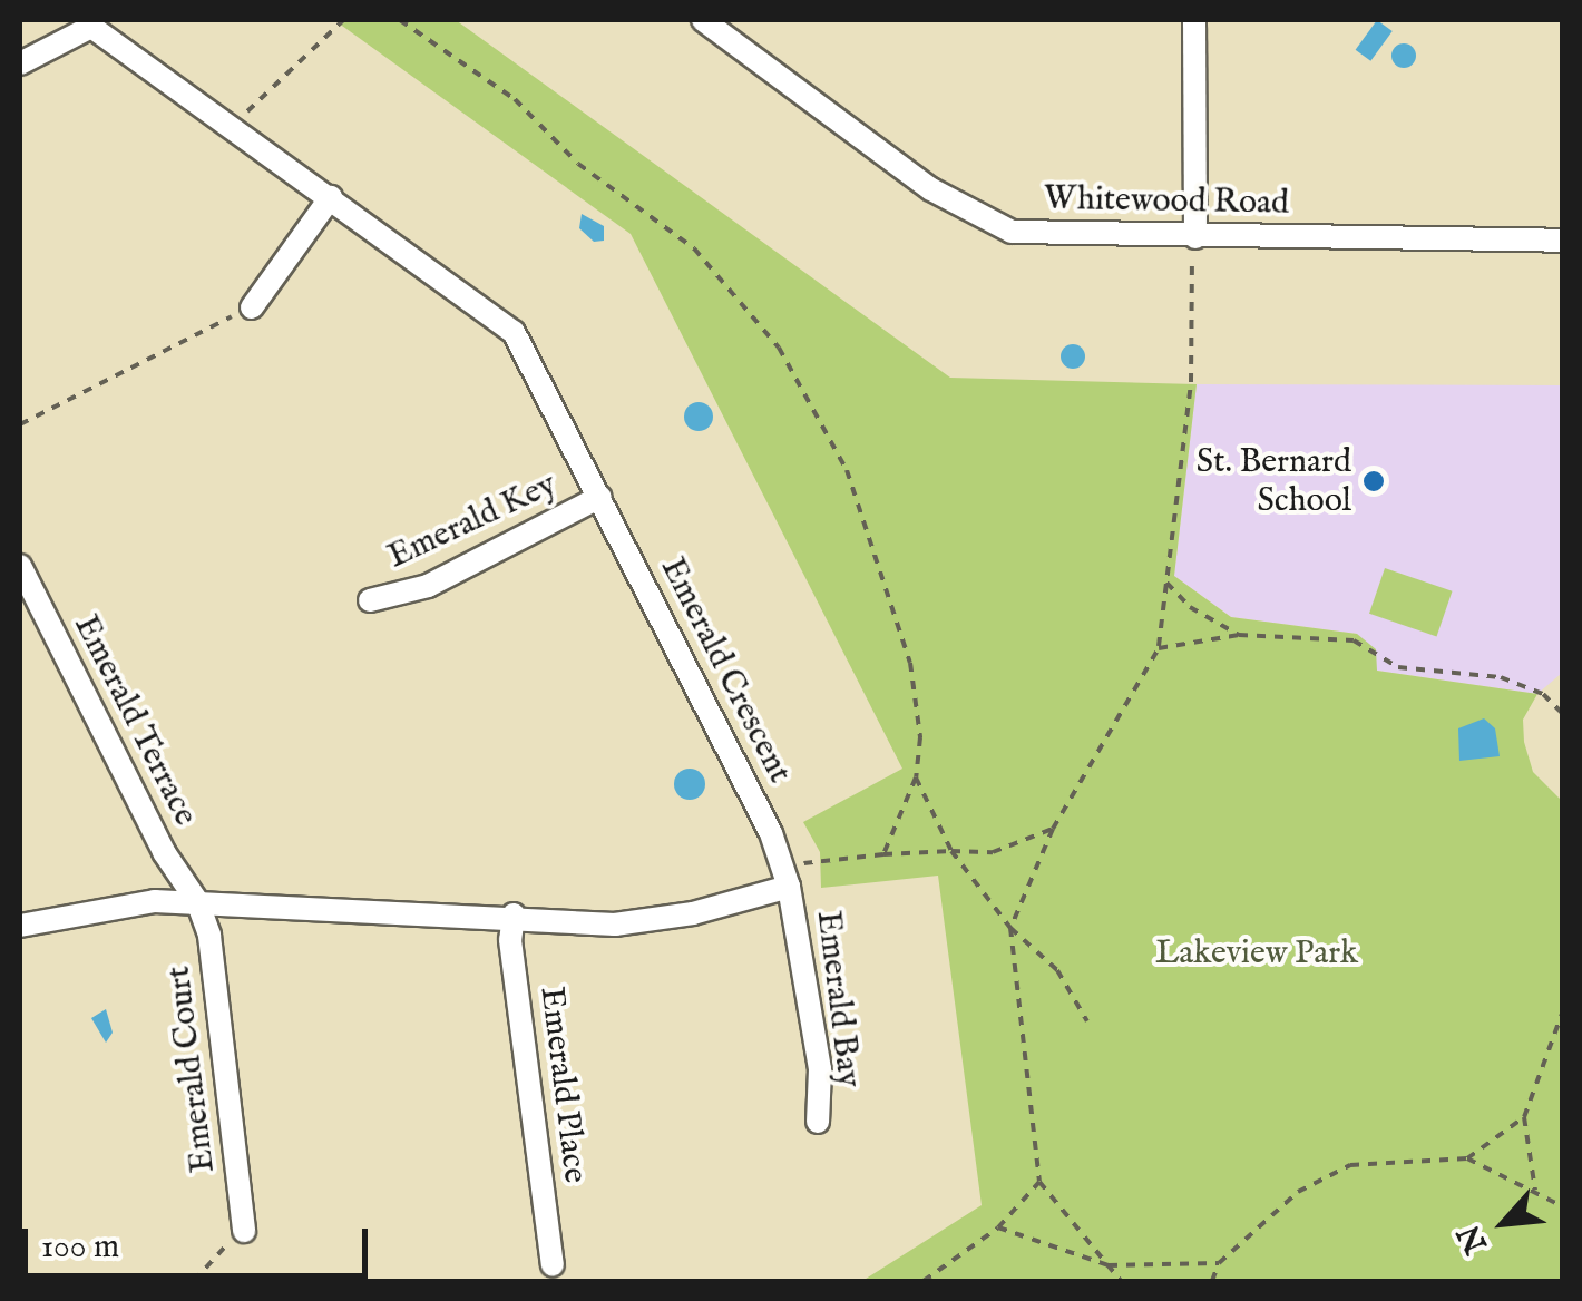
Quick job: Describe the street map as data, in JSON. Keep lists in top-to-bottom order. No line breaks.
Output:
{"streets":{"street":["Whitewood Road","Emerald Key","Emerald Crescent","Emerald Terrace","Emerald Bay","Emerald Court","Emerald Place"]},"crossings":[["Emerald Key","Emerald Crescent"],["Emerald Crescent","Emerald Bay"],["Emerald Terrace","Emerald Court"]],"parks":["Lakeview Park"],"places":["St. Bernard School"],"scale_bar":"100 m","north":"bottom left"}
